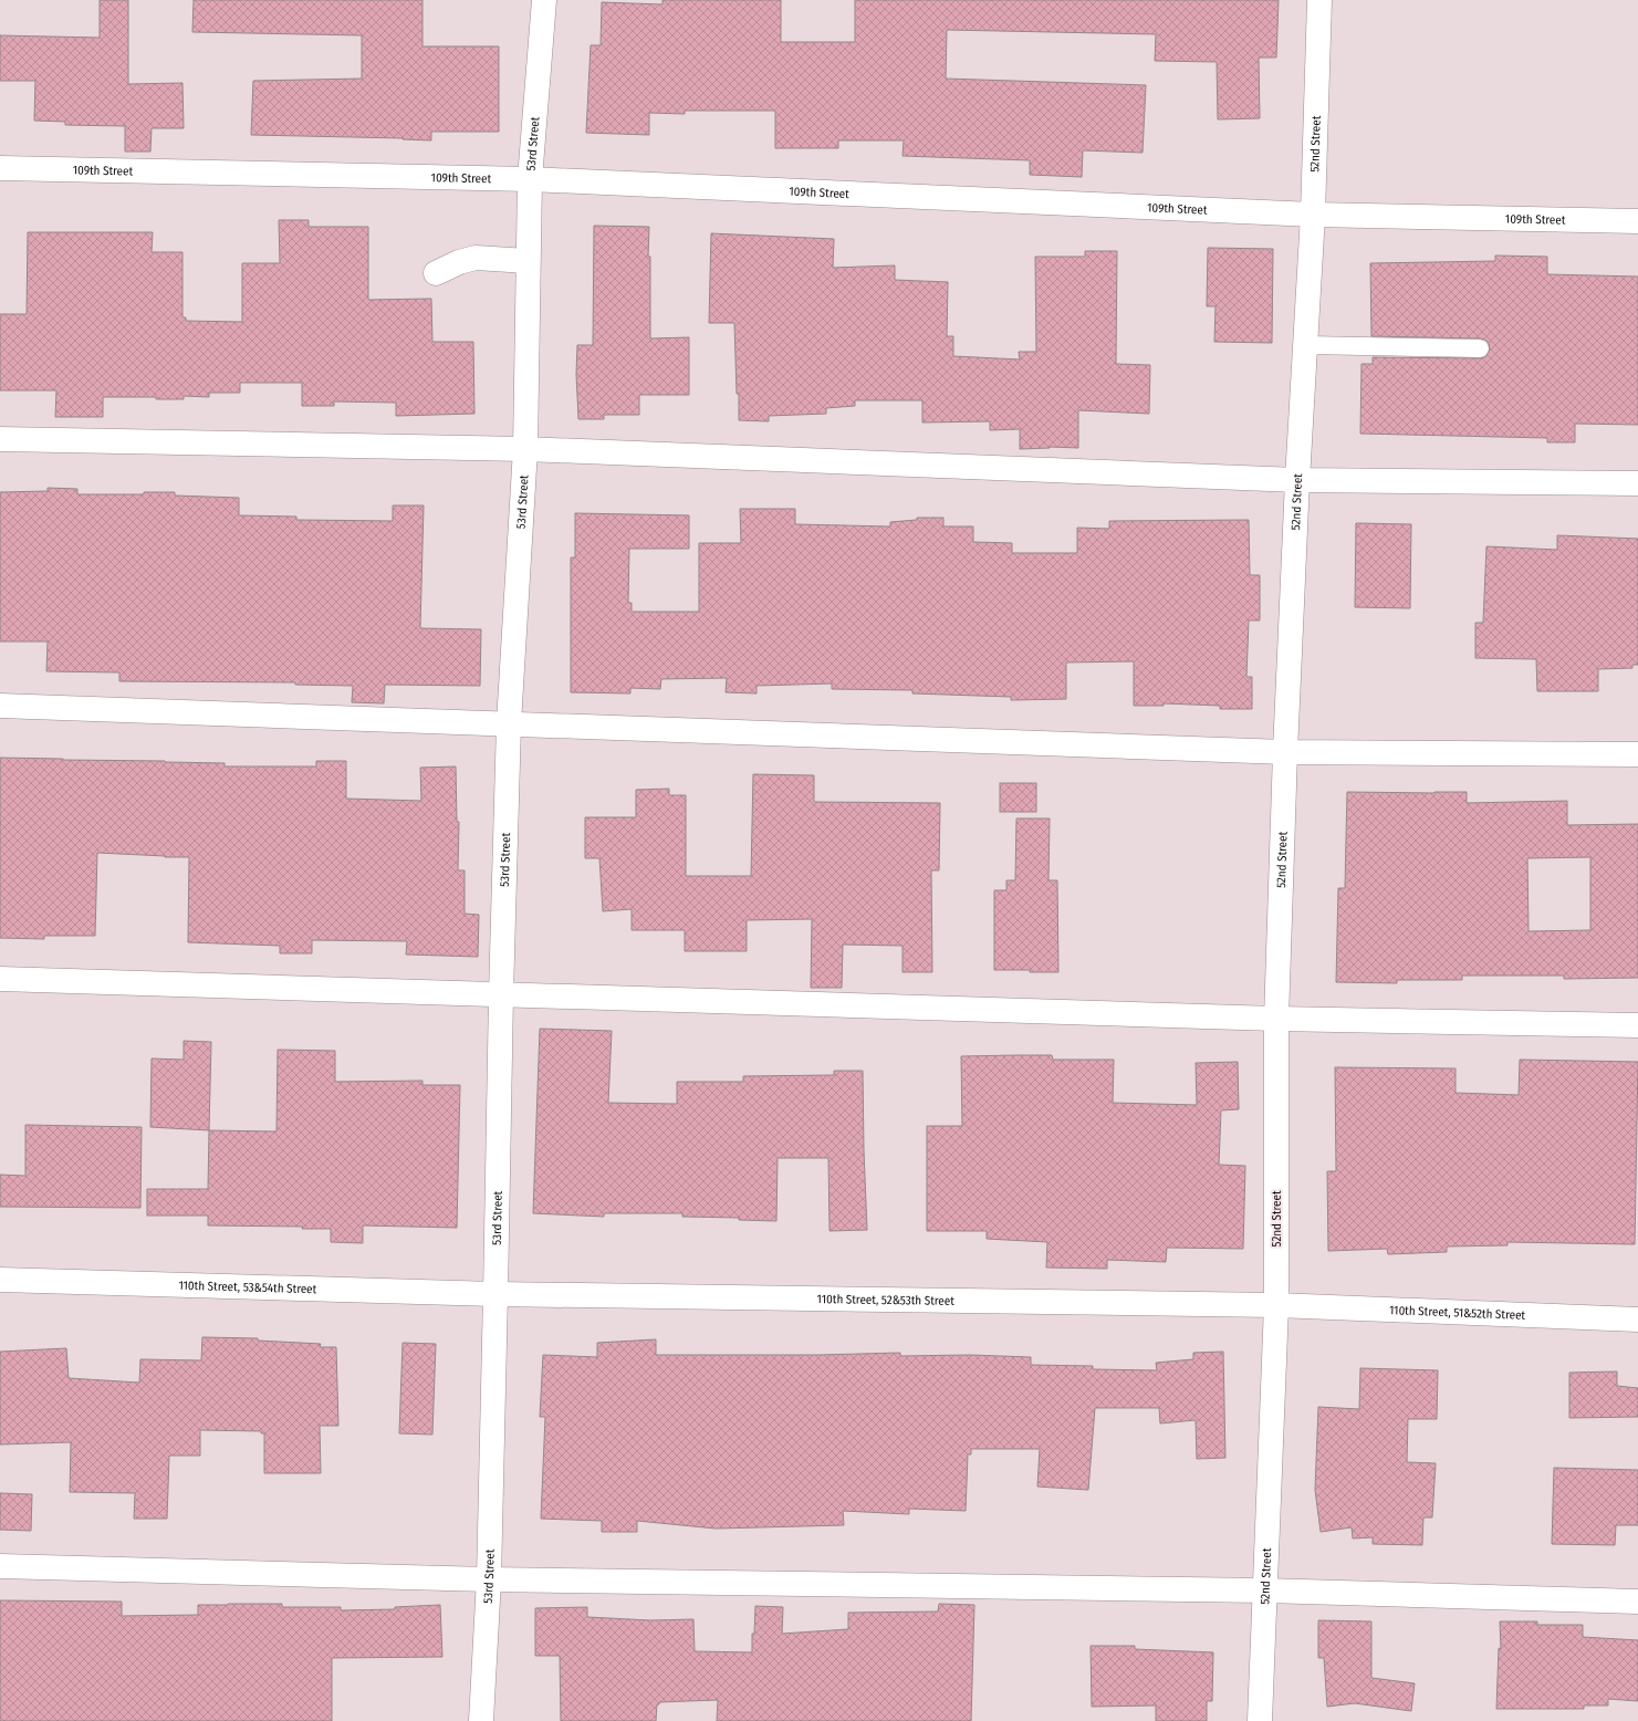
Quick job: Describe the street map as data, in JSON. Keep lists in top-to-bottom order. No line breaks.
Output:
{"streets":{"street":["53rd Street","52nd Street","109th Street","110th Street, 53&54th Street","110th Street, 52&53th Street","110th Street, 51&52th Street"]},"crossings":[["53rd Street","109th Street"],["53rd Street","110th Street, 53&54th Street"],["53rd Street","110th Street, 52&53th Street"],["52nd Street","109th Street"],["52nd Street","110th Street, 52&53th Street"],["52nd Street","110th Street, 51&52th Street"],["110th Street, 53&54th Street","110th Street, 52&53th Street"],["110th Street, 52&53th Street","110th Street, 51&52th Street"]]}
